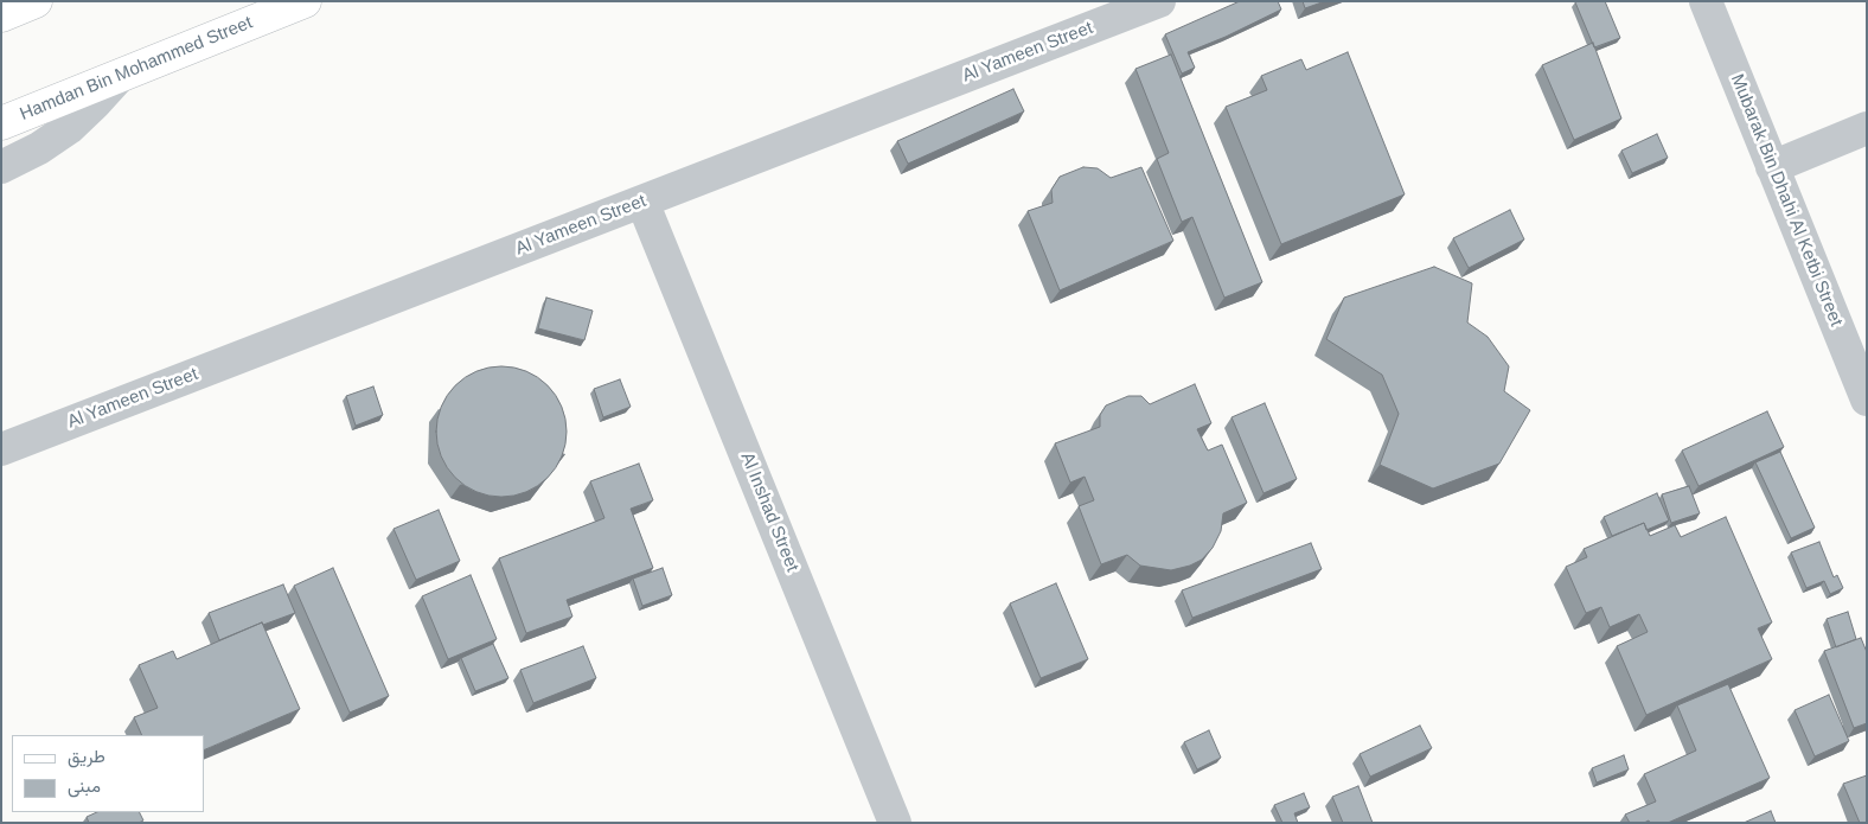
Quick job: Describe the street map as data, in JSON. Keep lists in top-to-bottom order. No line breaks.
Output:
{"streets":{"main road":["Hamdan Bin Mohammed Street"],"street":["Al Yameen Street","Mubarak Bin Dhahi Al Ketbi Street","Al Inshad Street"]},"crossings":[["Al Yameen Street","Al Inshad Street"]],"legend":["طريق","مبنى"]}
